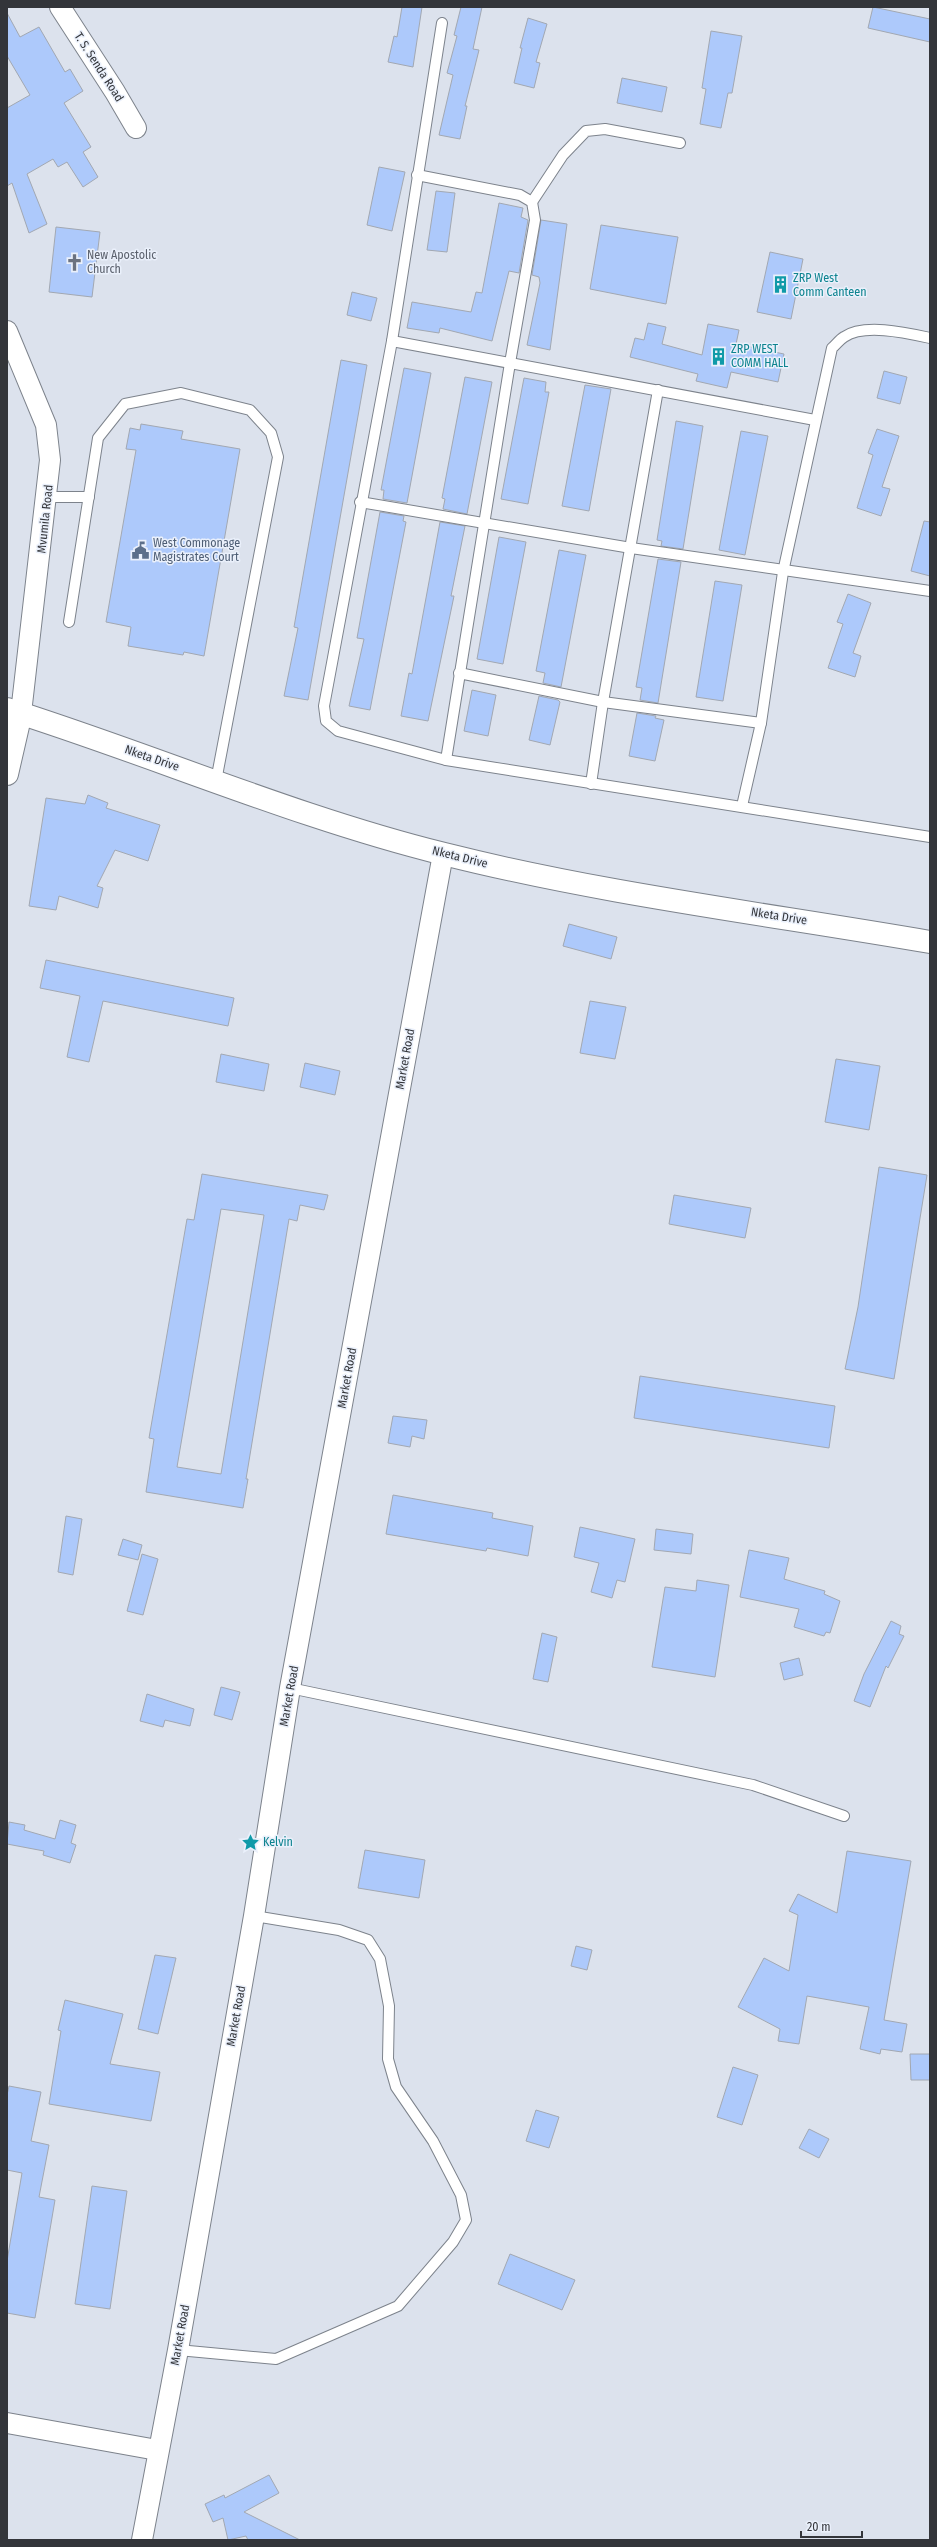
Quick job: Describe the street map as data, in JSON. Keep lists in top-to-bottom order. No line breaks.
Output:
{"streets":{"street":["T. S. Senda Road","Mvumila Road","Nketa Drive","Market Road"]},"crossings":[["Mvumila Road","Nketa Drive"],["Nketa Drive","Market Road"]],"places":{"church":["New Apostolic Church"],"building":["ZRP West Comm Canteen","ZRP WEST COMM HALL"],"public building":["West Commonage Magistrates Court"],"place":["Kelvin"]},"scale_bar":"20 m"}
